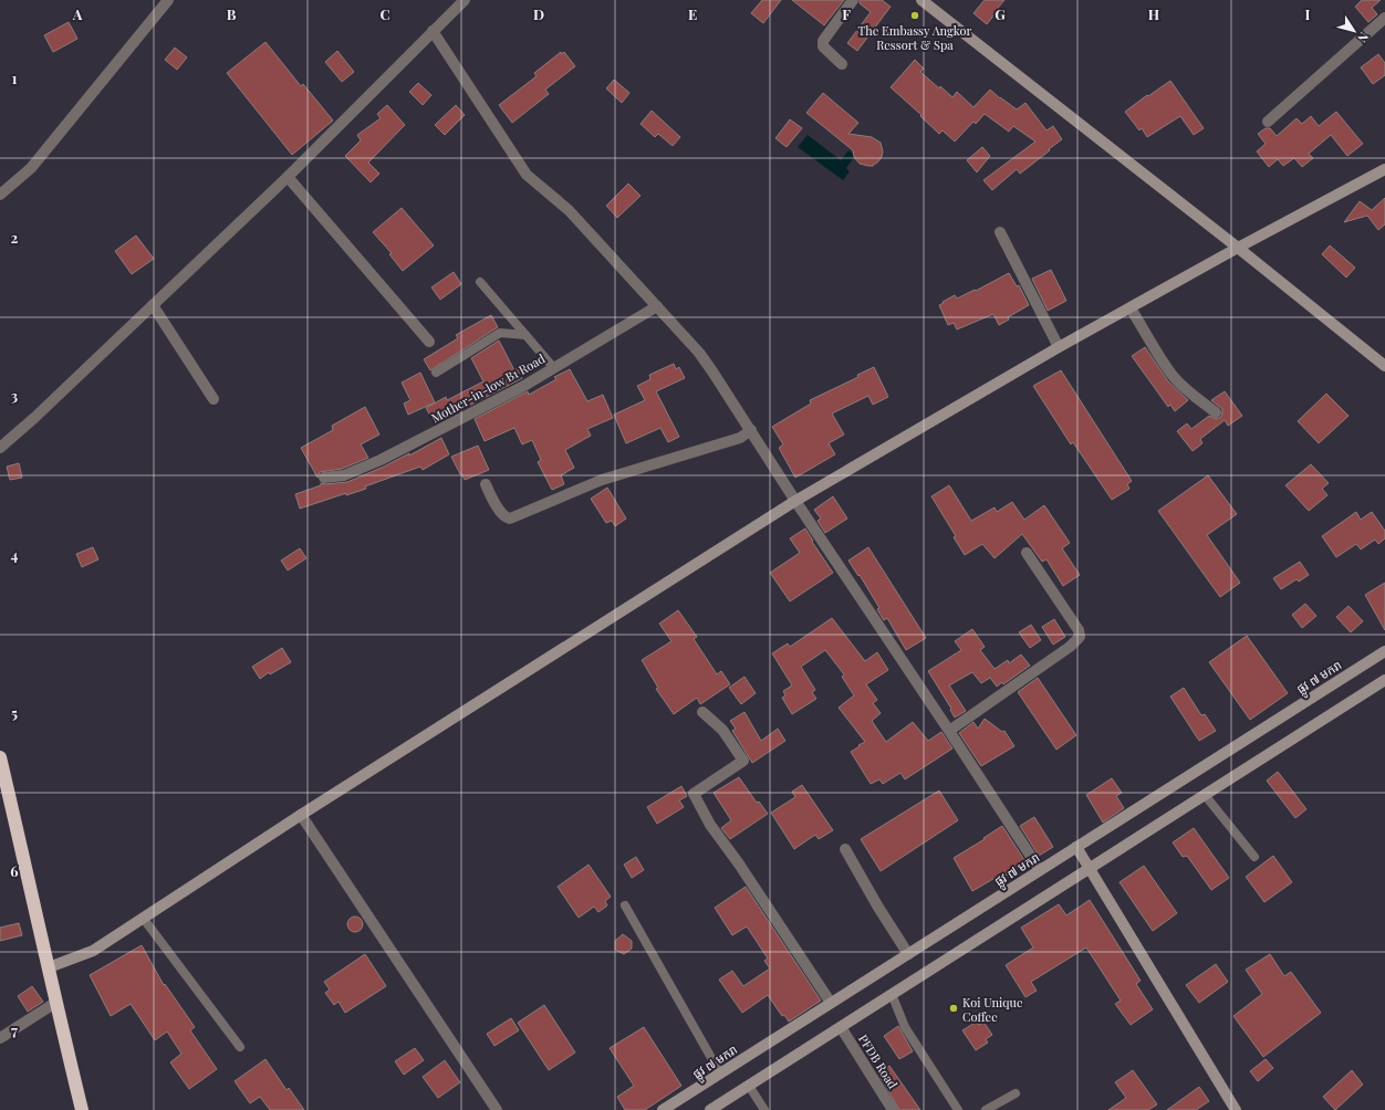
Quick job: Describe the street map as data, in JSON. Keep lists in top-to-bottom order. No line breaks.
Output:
{"streets":{"street":["Mother-in-low B1 Road","ផ្លូវ ៧ មករា","PFDB Road"]},"places":["The Embassy Angkor Ressort & Spa","Koi Unique Coffee"],"north":"bottom right","grid":{"columns":["A","B","C","D","E","F","G","H","I"],"rows":["1","2","3","4","5","6","7"]}}
